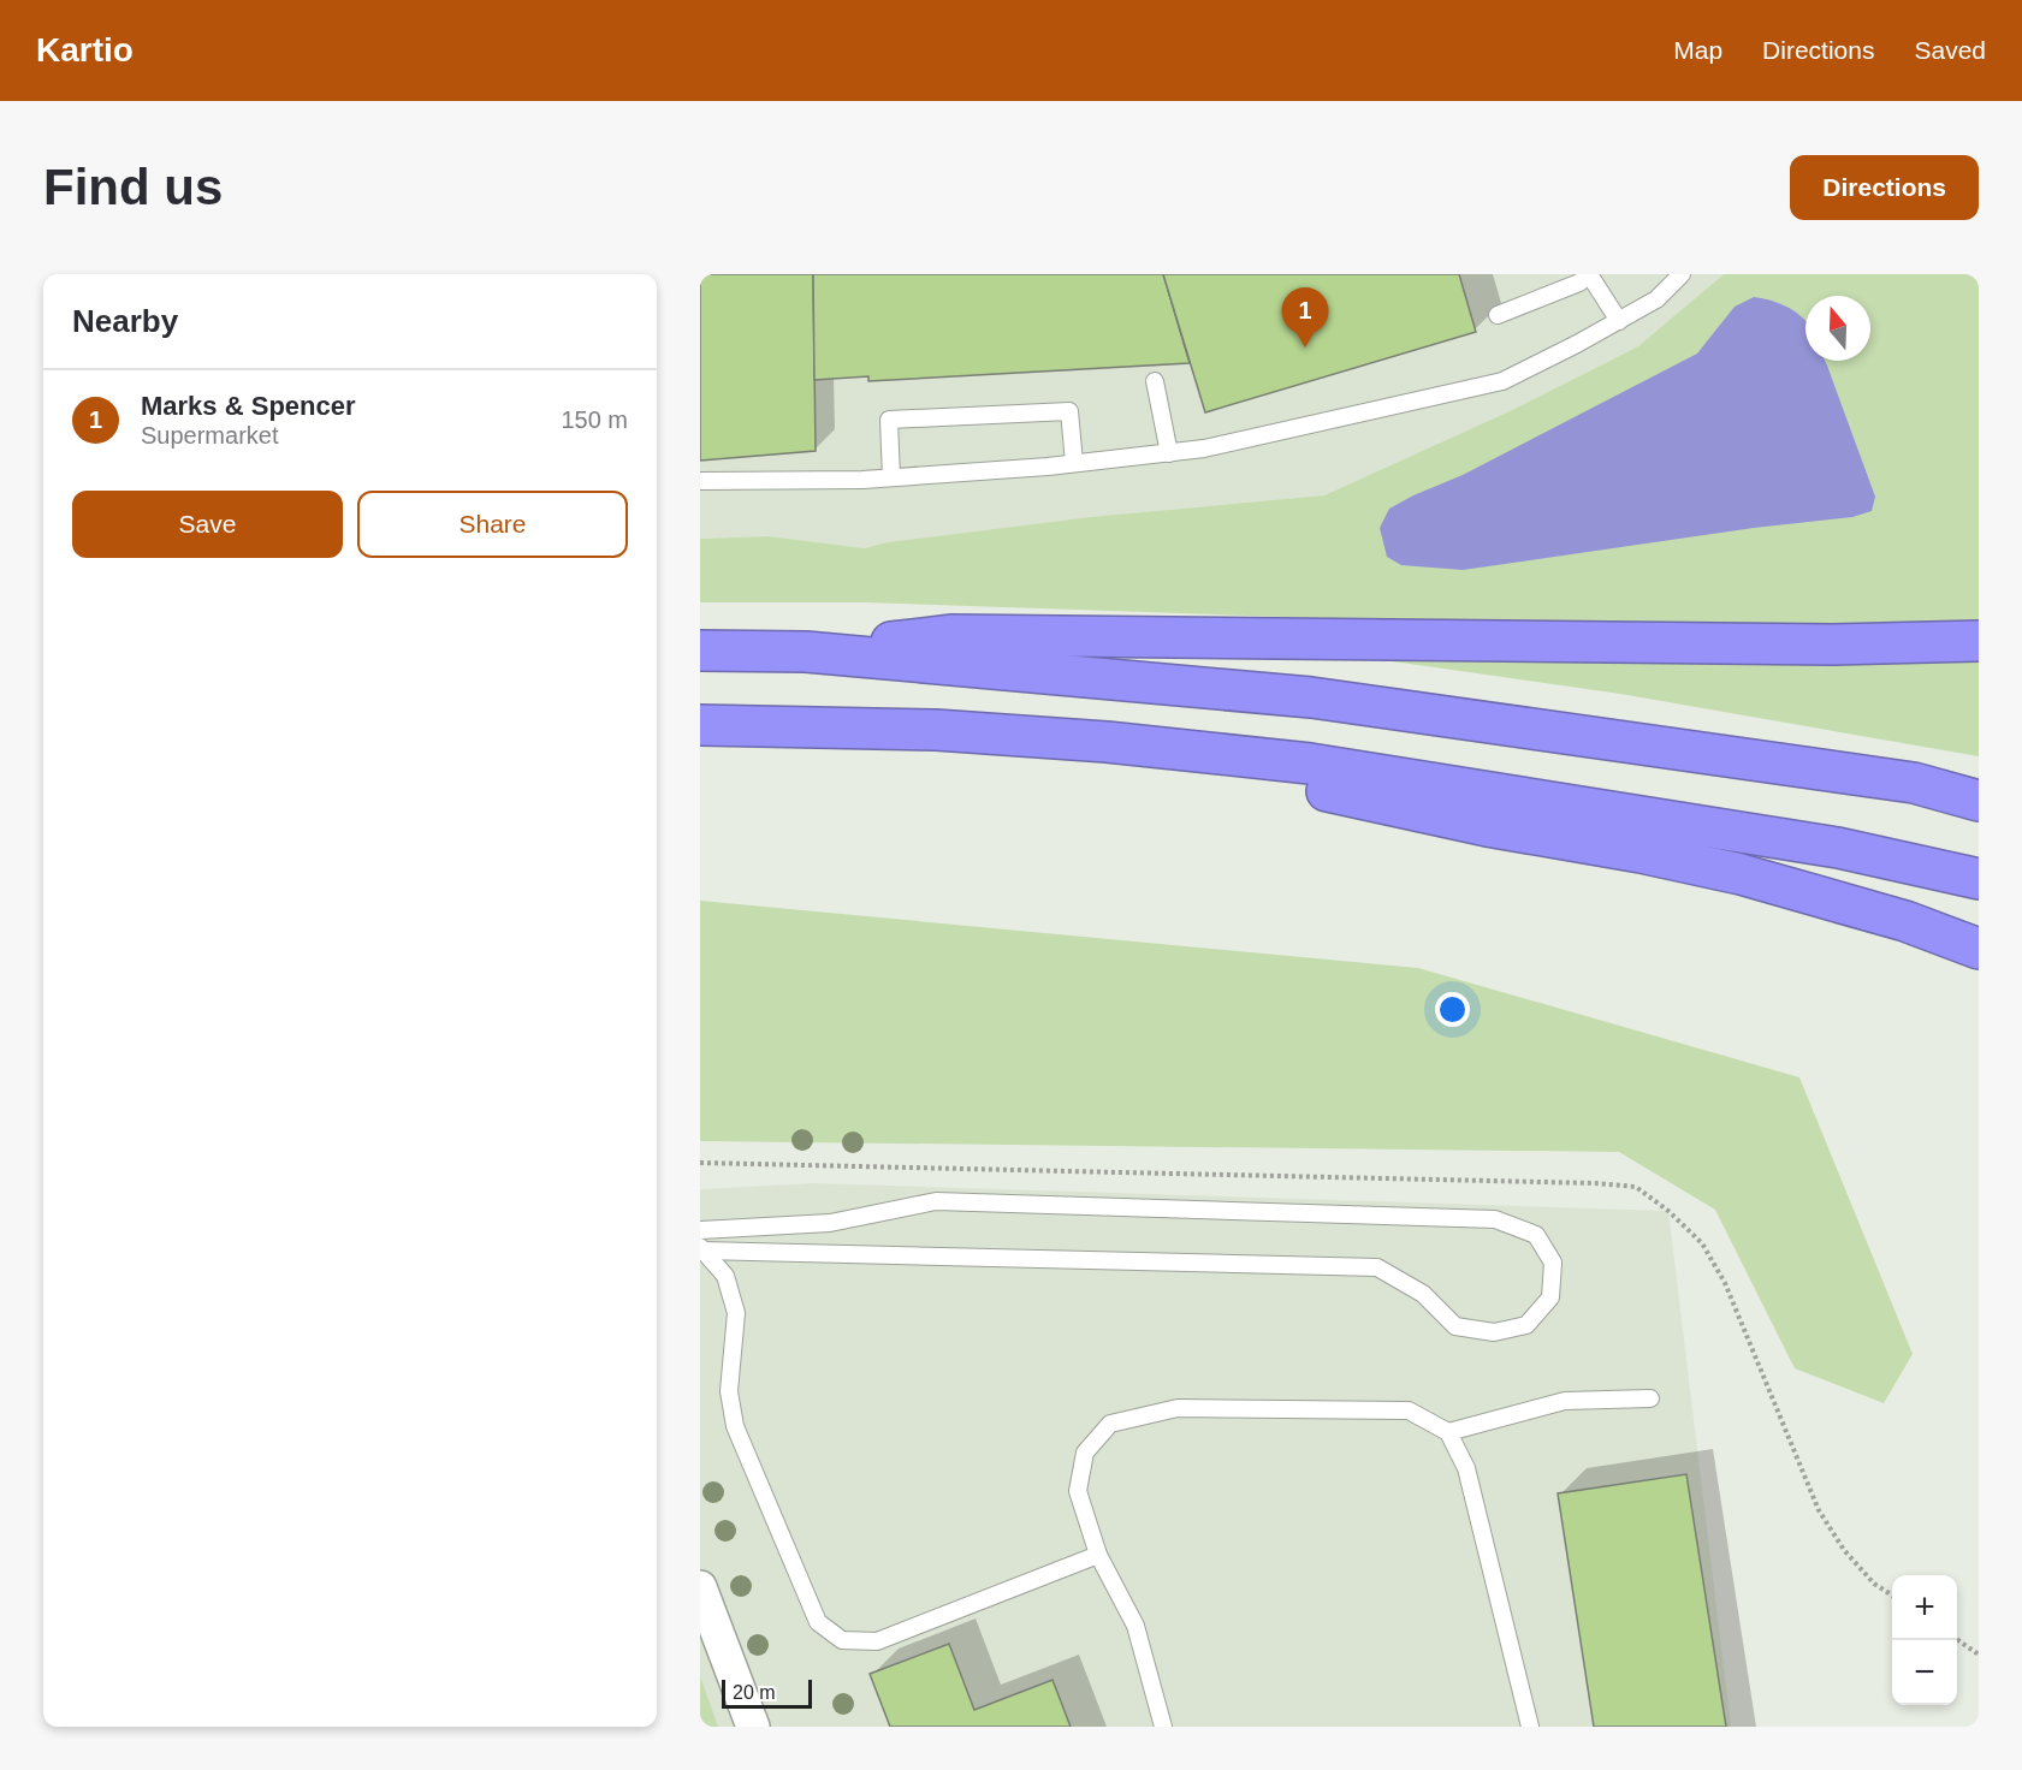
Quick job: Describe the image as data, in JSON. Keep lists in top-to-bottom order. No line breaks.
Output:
{"scale_bar":"20 m","north":"top","page":{"header":"Kartio","nav":["Map","Directions","Saved"],"buttons":["Directions",["Save","Share"]],"title":"Find us","heading":"Nearby","pins":"1","list":[{"mark":"1","name":"Marks & Spencer","note":"Supermarket","value":"150 m"}],"map_buttons":["+","−"],"scale":"20 m"}}
